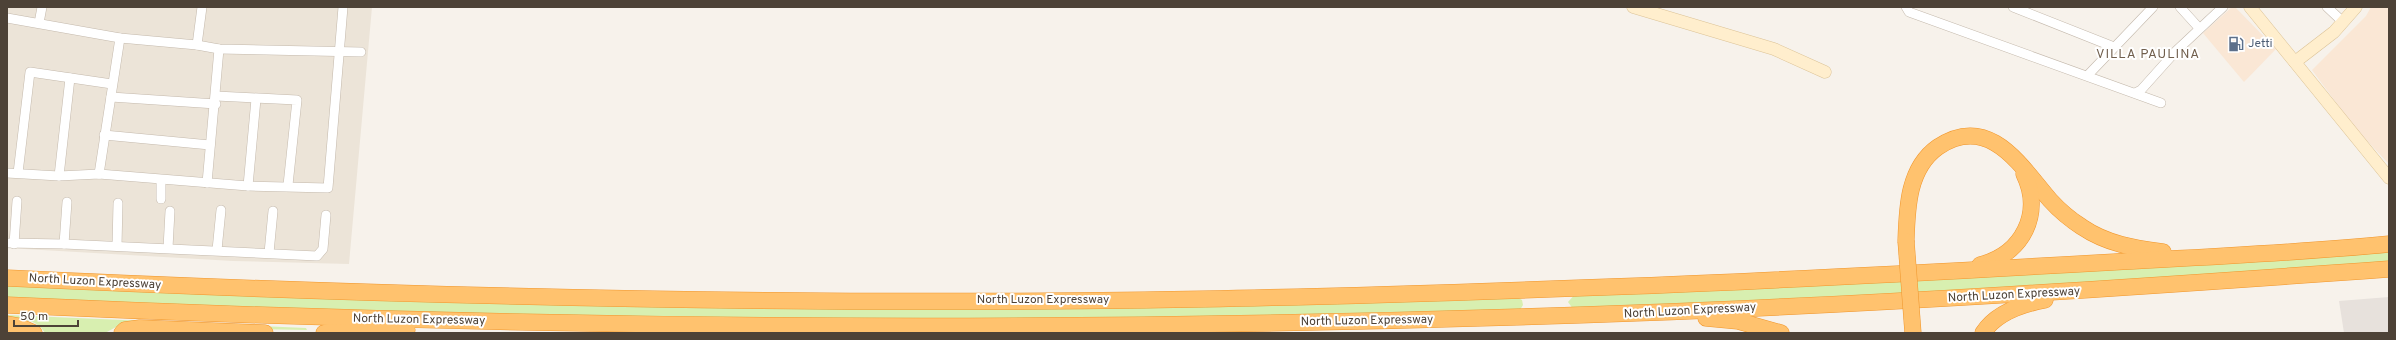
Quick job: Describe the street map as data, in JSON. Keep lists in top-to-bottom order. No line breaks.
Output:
{"streets":{"highway":["North Luzon Expressway"]},"districts":["VILLA PAULINA"],"places":{"fuel station":["Jetti"]},"scale_bar":"50 m"}
